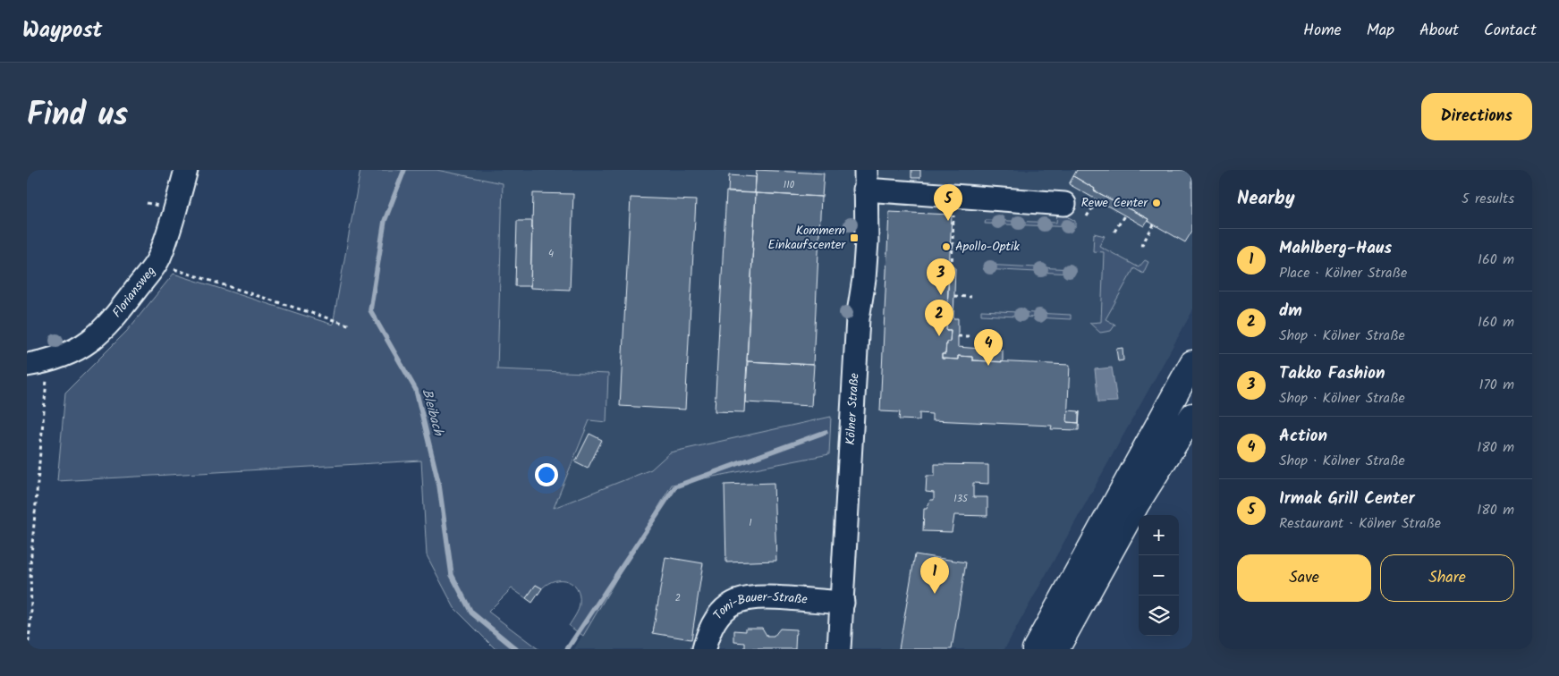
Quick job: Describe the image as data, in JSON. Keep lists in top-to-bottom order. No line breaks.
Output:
{"streets":{"street":["Floriansweg","Kölner Straße","Toni-Bauer-Straße"]},"crossings":[["Kölner Straße","Toni-Bauer-Straße"]],"water":["Bleibach"],"places":{"other":["Rewe Center","Apollo-Optik"],"transit":["Kommern Einkaufscenter"]},"house_numbers":["110","4","135","1","2"],"page":{"header":"Waypost","nav":["Home","Map","About","Contact"],"title":"Find us","buttons":["Directions",["Save","Share"]],"heading":["Nearby","5 results"],"pins":["5","3","2","4","1"],"list":[{"mark":"1","name":"Mahlberg-Haus","note":"Place · Kölner Straße","value":"160 m"},{"mark":"2","name":"dm","note":"Shop · Kölner Straße","value":"160 m"},{"mark":"3","name":"Takko Fashion","note":"Shop · Kölner Straße","value":"170 m"},{"mark":"4","name":"Action","note":"Shop · Kölner Straße","value":"180 m"},{"mark":"5","name":"Irmak Grill Center","note":"Restaurant · Kölner Straße","value":"180 m"}],"map_buttons":["+","−"]}}
